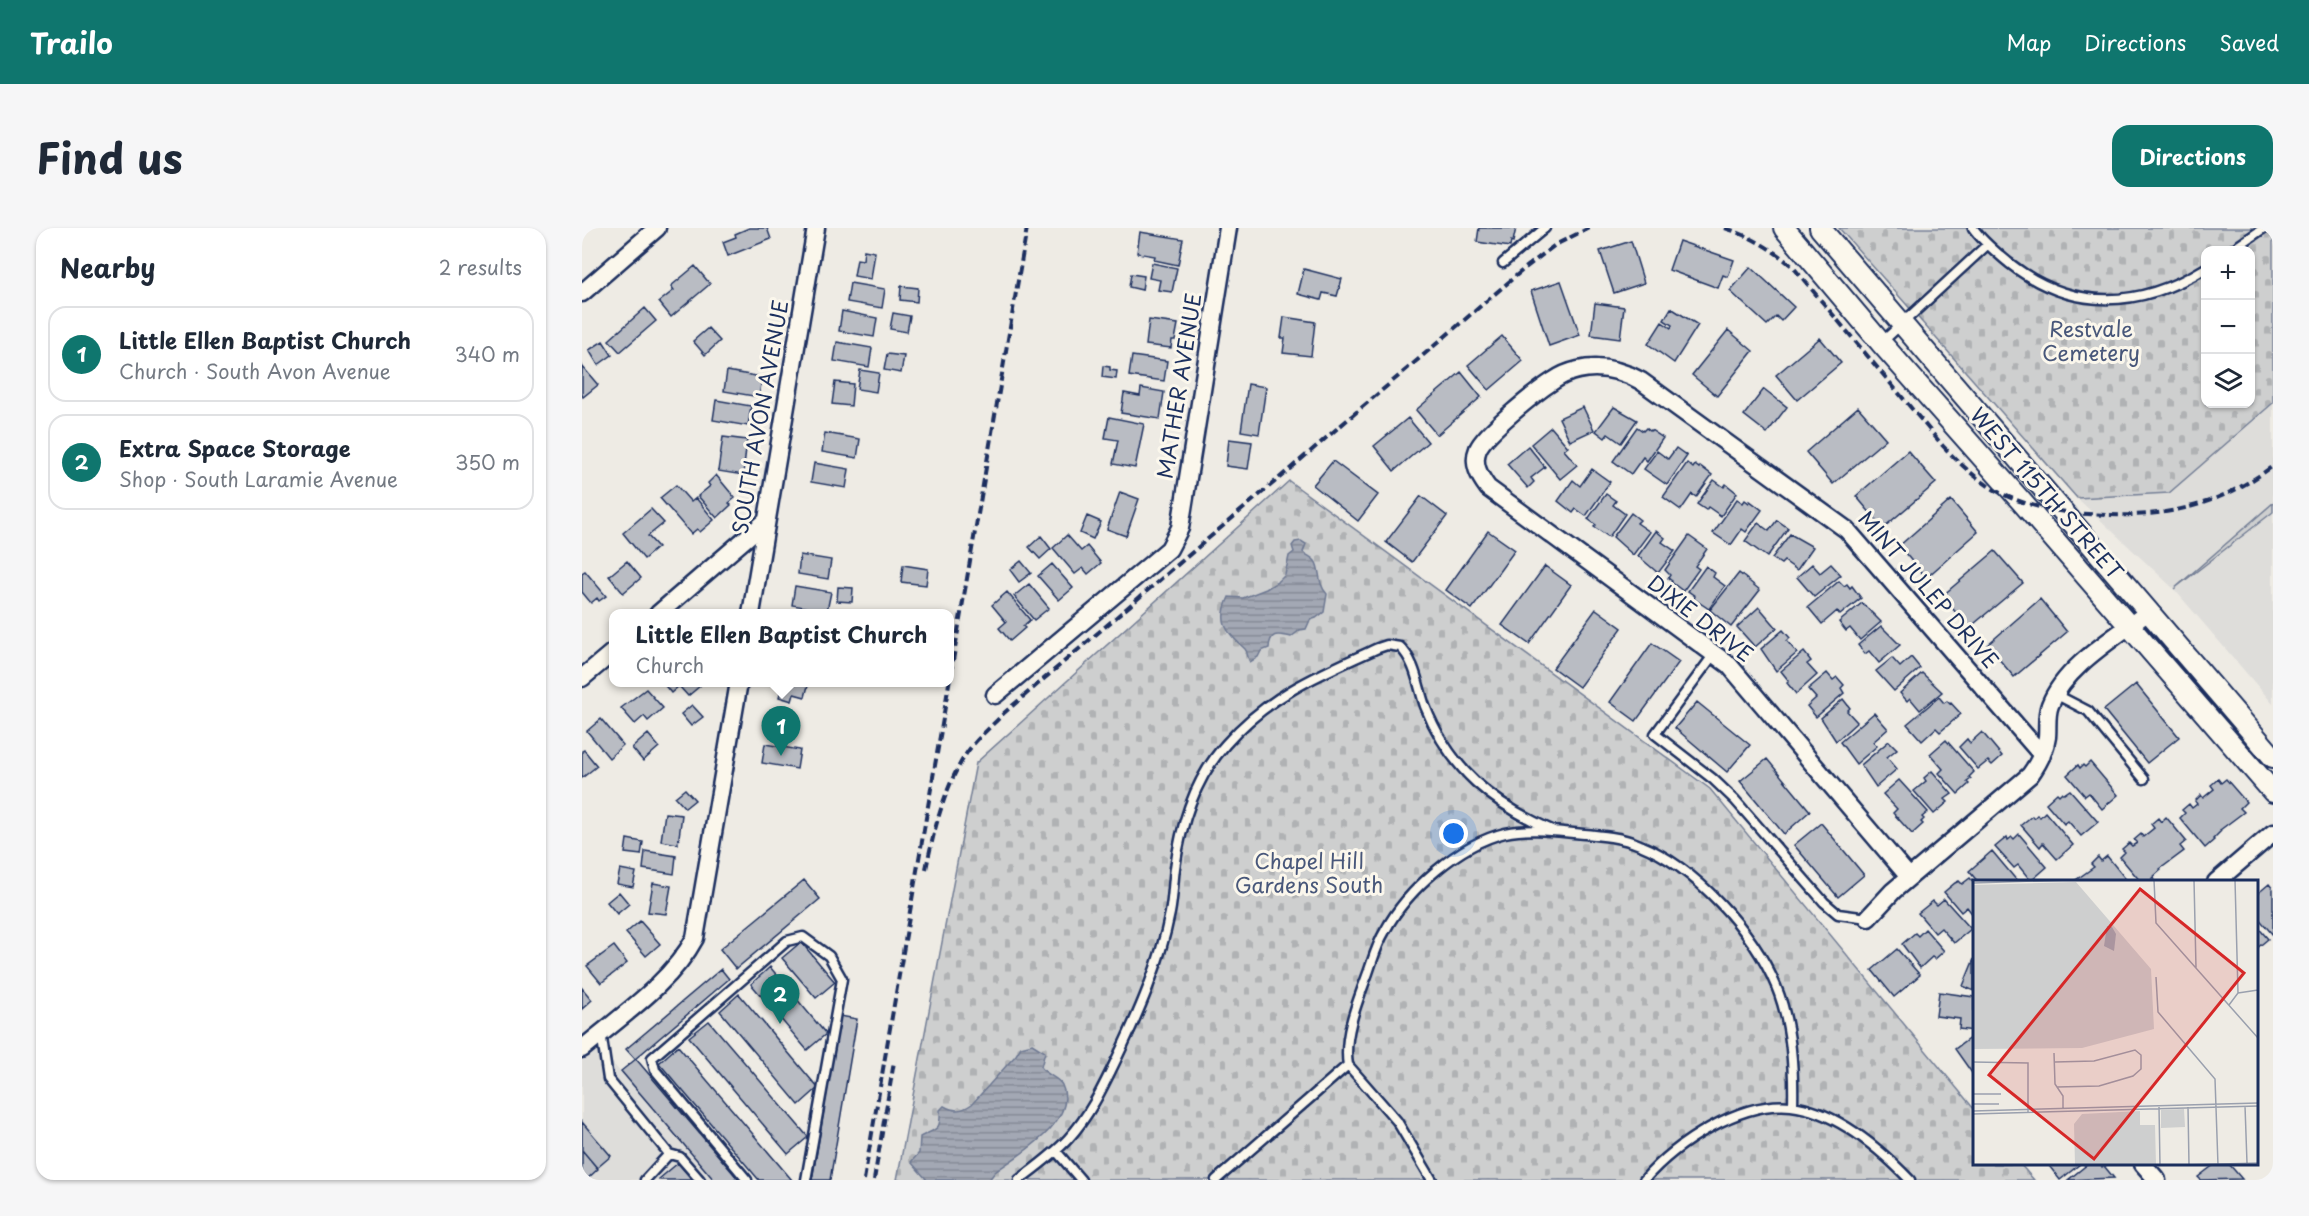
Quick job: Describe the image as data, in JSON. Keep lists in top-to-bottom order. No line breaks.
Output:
{"streets":{"street":["MATHER AVENUE","SOUTH AVON AVENUE","WEST 115TH STREET","MINT JULEP DRIVE","DIXIE DRIVE"]},"crossings":[["MINT JULEP DRIVE","DIXIE DRIVE"]],"parks":["Restvale Cemetery","Chapel Hill Gardens South"],"page":{"header":"Trailo","nav":["Map","Directions","Saved"],"title":"Find us","buttons":"Directions","heading":["Nearby","2 results"],"map_buttons":["+","−"],"list":[{"mark":"1","name":"Little Ellen Baptist Church","note":"Church · South Avon Avenue","value":"340 m"},{"mark":"2","name":"Extra Space Storage","note":"Shop · South Laramie Avenue","value":"350 m"}],"popup":["Little Ellen Baptist Church","Church"],"pins":["1","2"]}}
